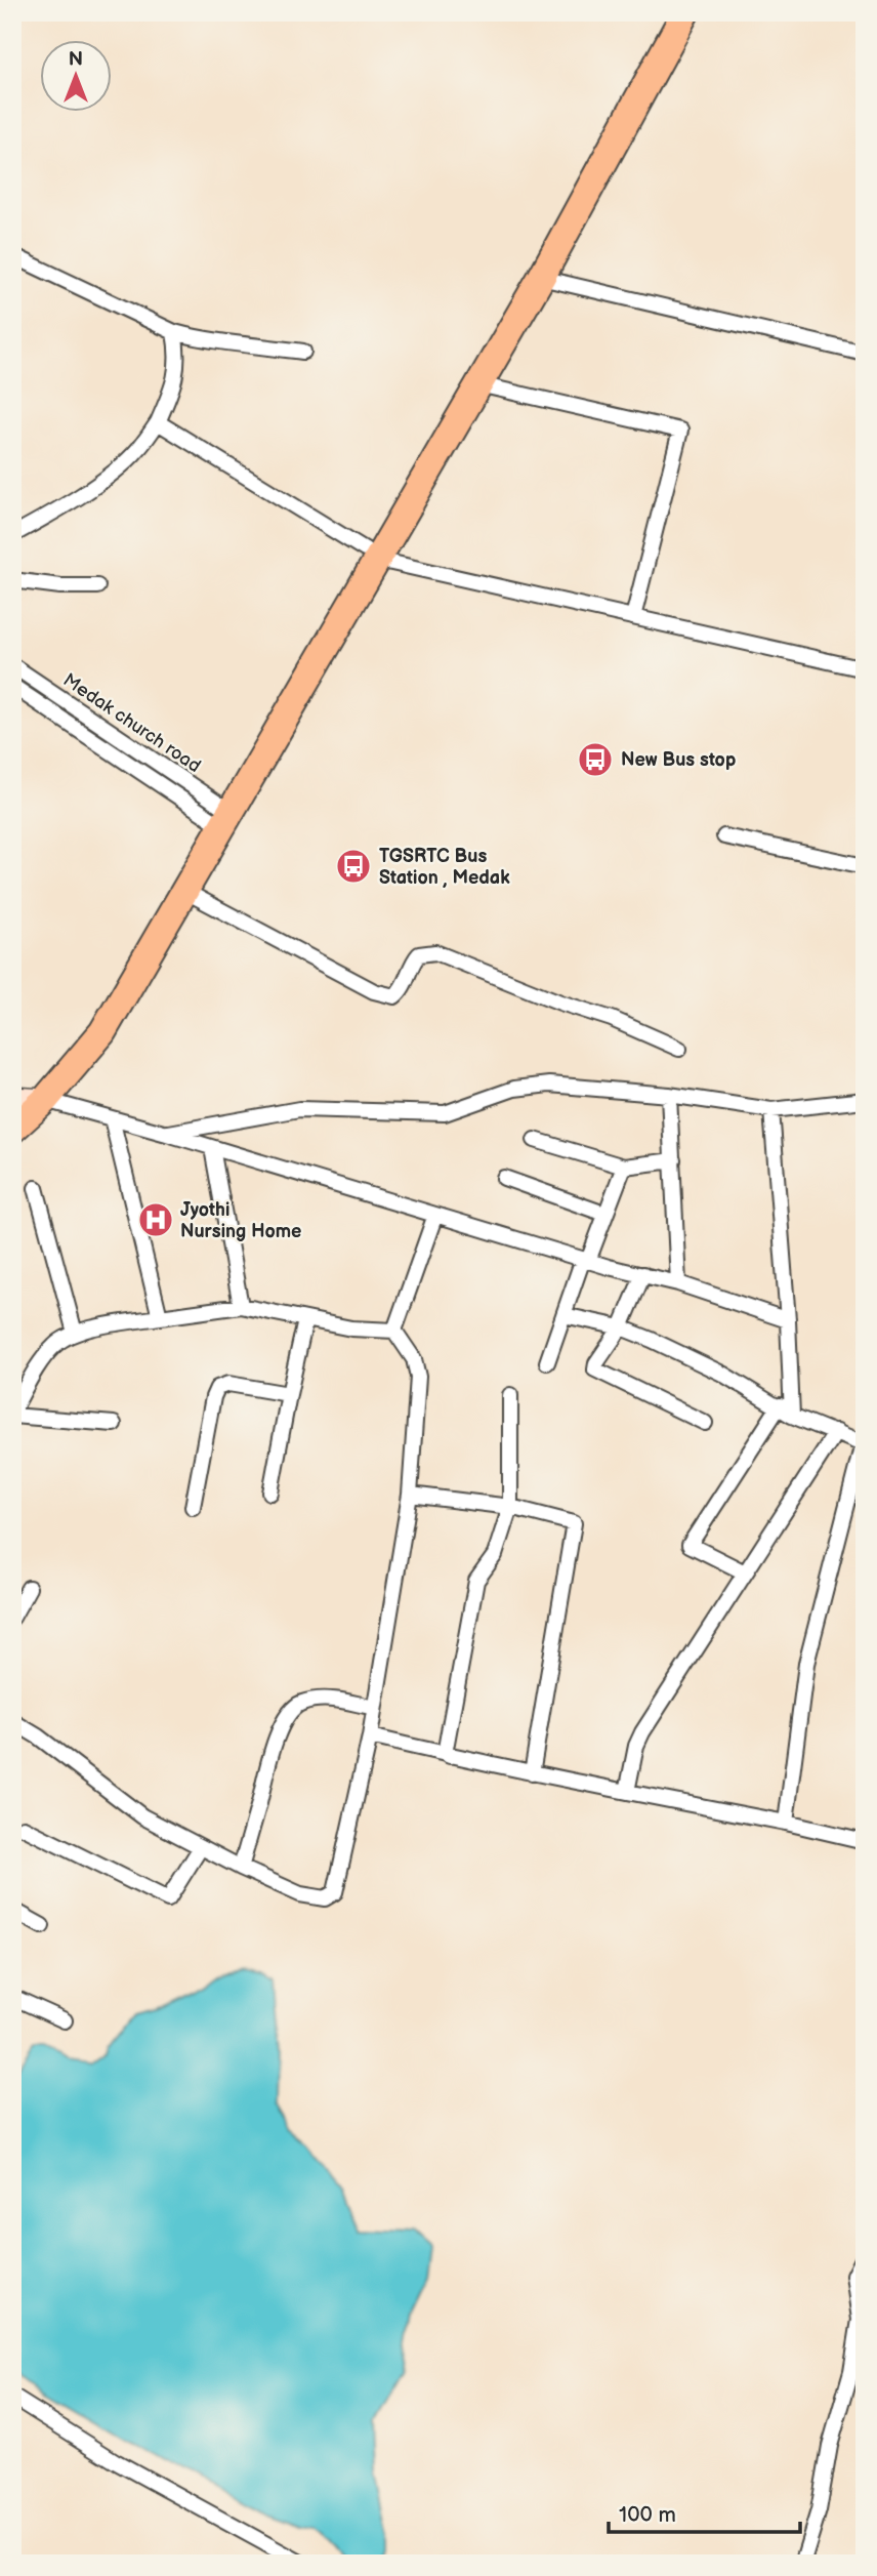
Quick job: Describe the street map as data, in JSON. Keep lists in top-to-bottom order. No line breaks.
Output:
{"streets":{"street":["Medak church road"]},"places":{"bus stop":["New Bus stop","TGSRTC Bus Station , Medak"],"hospital":["Jyothi Nursing Home"]},"scale_bar":"100 m","north":"top"}
